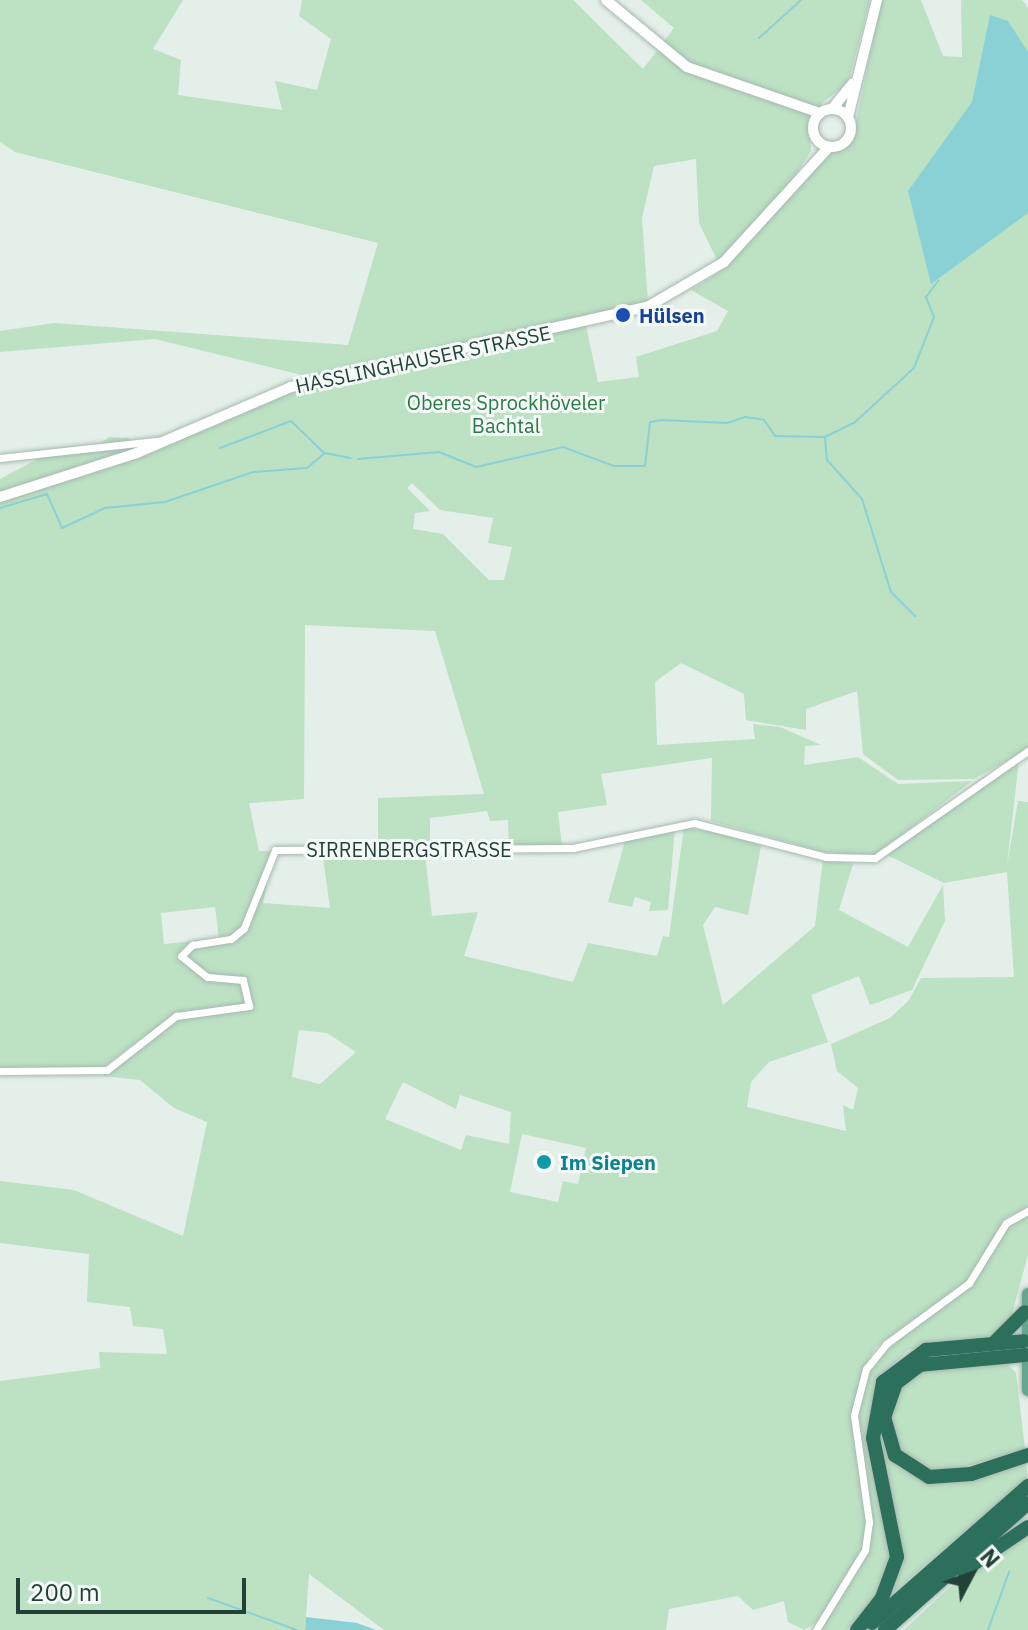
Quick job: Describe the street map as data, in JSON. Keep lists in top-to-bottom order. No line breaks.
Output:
{"streets":{"main road":["HASSLINGHAUSER STRASSE"],"street":["SIRRENBERGSTRASSE"]},"parks":["Oberes Sprockhöveler Bachtal"],"places":["Hülsen","Im Siepen"],"scale_bar":"200 m","north":"top right"}
